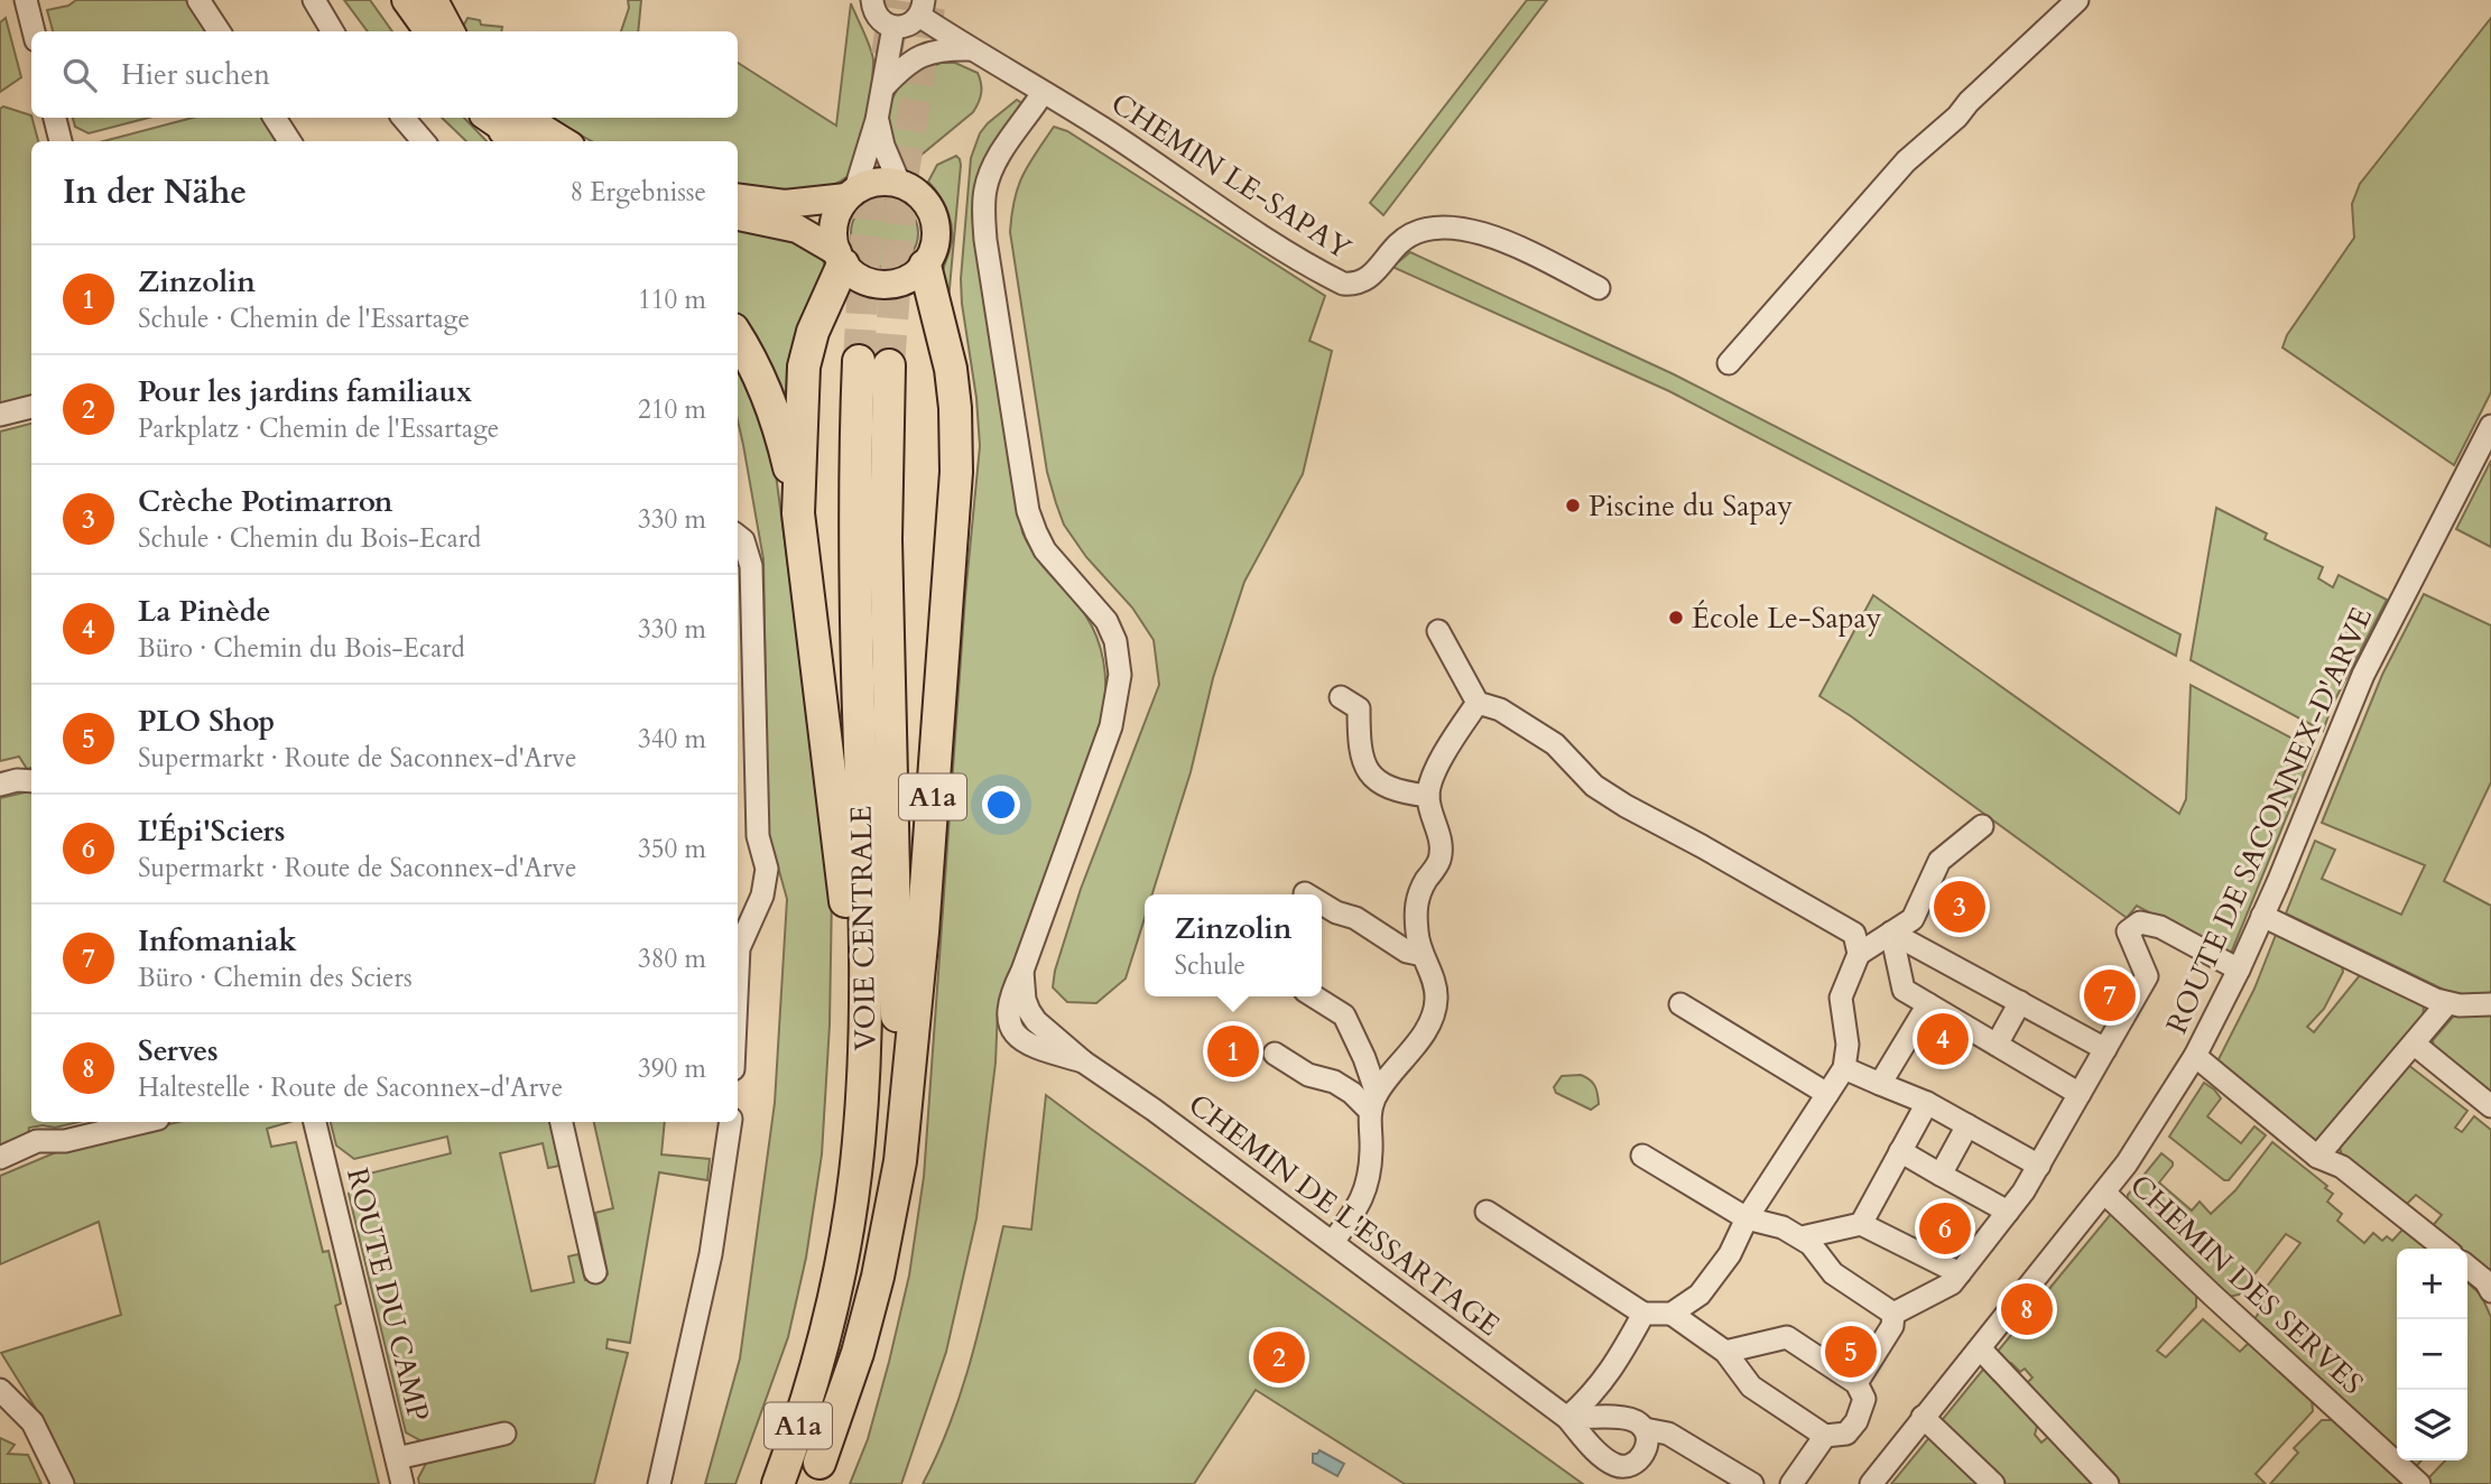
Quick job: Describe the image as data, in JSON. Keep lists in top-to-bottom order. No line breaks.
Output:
{"streets":{"highway":["A1a","VOIE CENTRALE"],"street":["CHEMIN LE-SAPAY","ROUTE DE SACONNEX-D'ARVE","CHEMIN DE L'ESSARTAGE","CHEMIN DES SERVES","ROUTE DU CAMP"]},"crossings":[["CHEMIN LE-SAPAY","CHEMIN DE L'ESSARTAGE"],["A1a","VOIE CENTRALE"],["ROUTE DE SACONNEX-D'ARVE","CHEMIN DES SERVES"]],"places":["Piscine du Sapay","École Le-Sapay"],"page":{"search":"Hier suchen","heading":["In der Nähe","8 Ergebnisse"],"list":[{"mark":"1","name":"Zinzolin","note":"Schule · Chemin de l'Essartage","value":"110 m"},{"mark":"2","name":"Pour les jardins familiaux","note":"Parkplatz · Chemin de l'Essartage","value":"210 m"},{"mark":"3","name":"Crèche Potimarron","note":"Schule · Chemin du Bois-Ecard","value":"330 m"},{"mark":"4","name":"La Pinède","note":"Büro · Chemin du Bois-Ecard","value":"330 m"},{"mark":"5","name":"PLO Shop","note":"Supermarkt · Route de Saconnex-d'Arve","value":"340 m"},{"mark":"6","name":"L'Épi'Sciers","note":"Supermarkt · Route de Saconnex-d'Arve","value":"350 m"},{"mark":"7","name":"Infomaniak","note":"Büro · Chemin des Sciers","value":"380 m"},{"mark":"8","name":"Serves","note":"Haltestelle · Route de Saconnex-d'Arve","value":"390 m"}],"pins":["3","7","4","1","6","8","5","2"],"popup":["Zinzolin","Schule"],"map_buttons":["+","−"]}}
